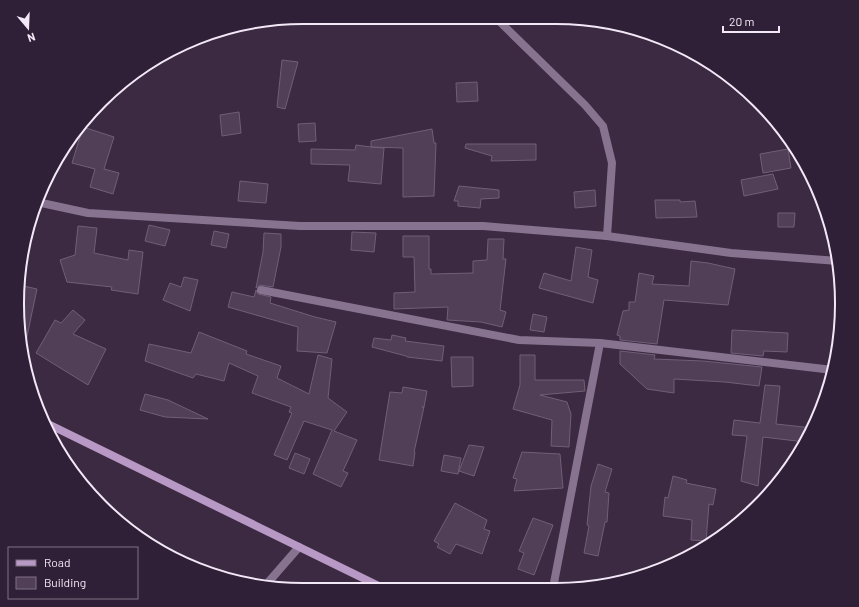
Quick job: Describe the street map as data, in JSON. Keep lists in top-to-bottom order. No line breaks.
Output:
{"legend":["Road","Building"],"scale_bar":"20 m","north":"bottom"}
